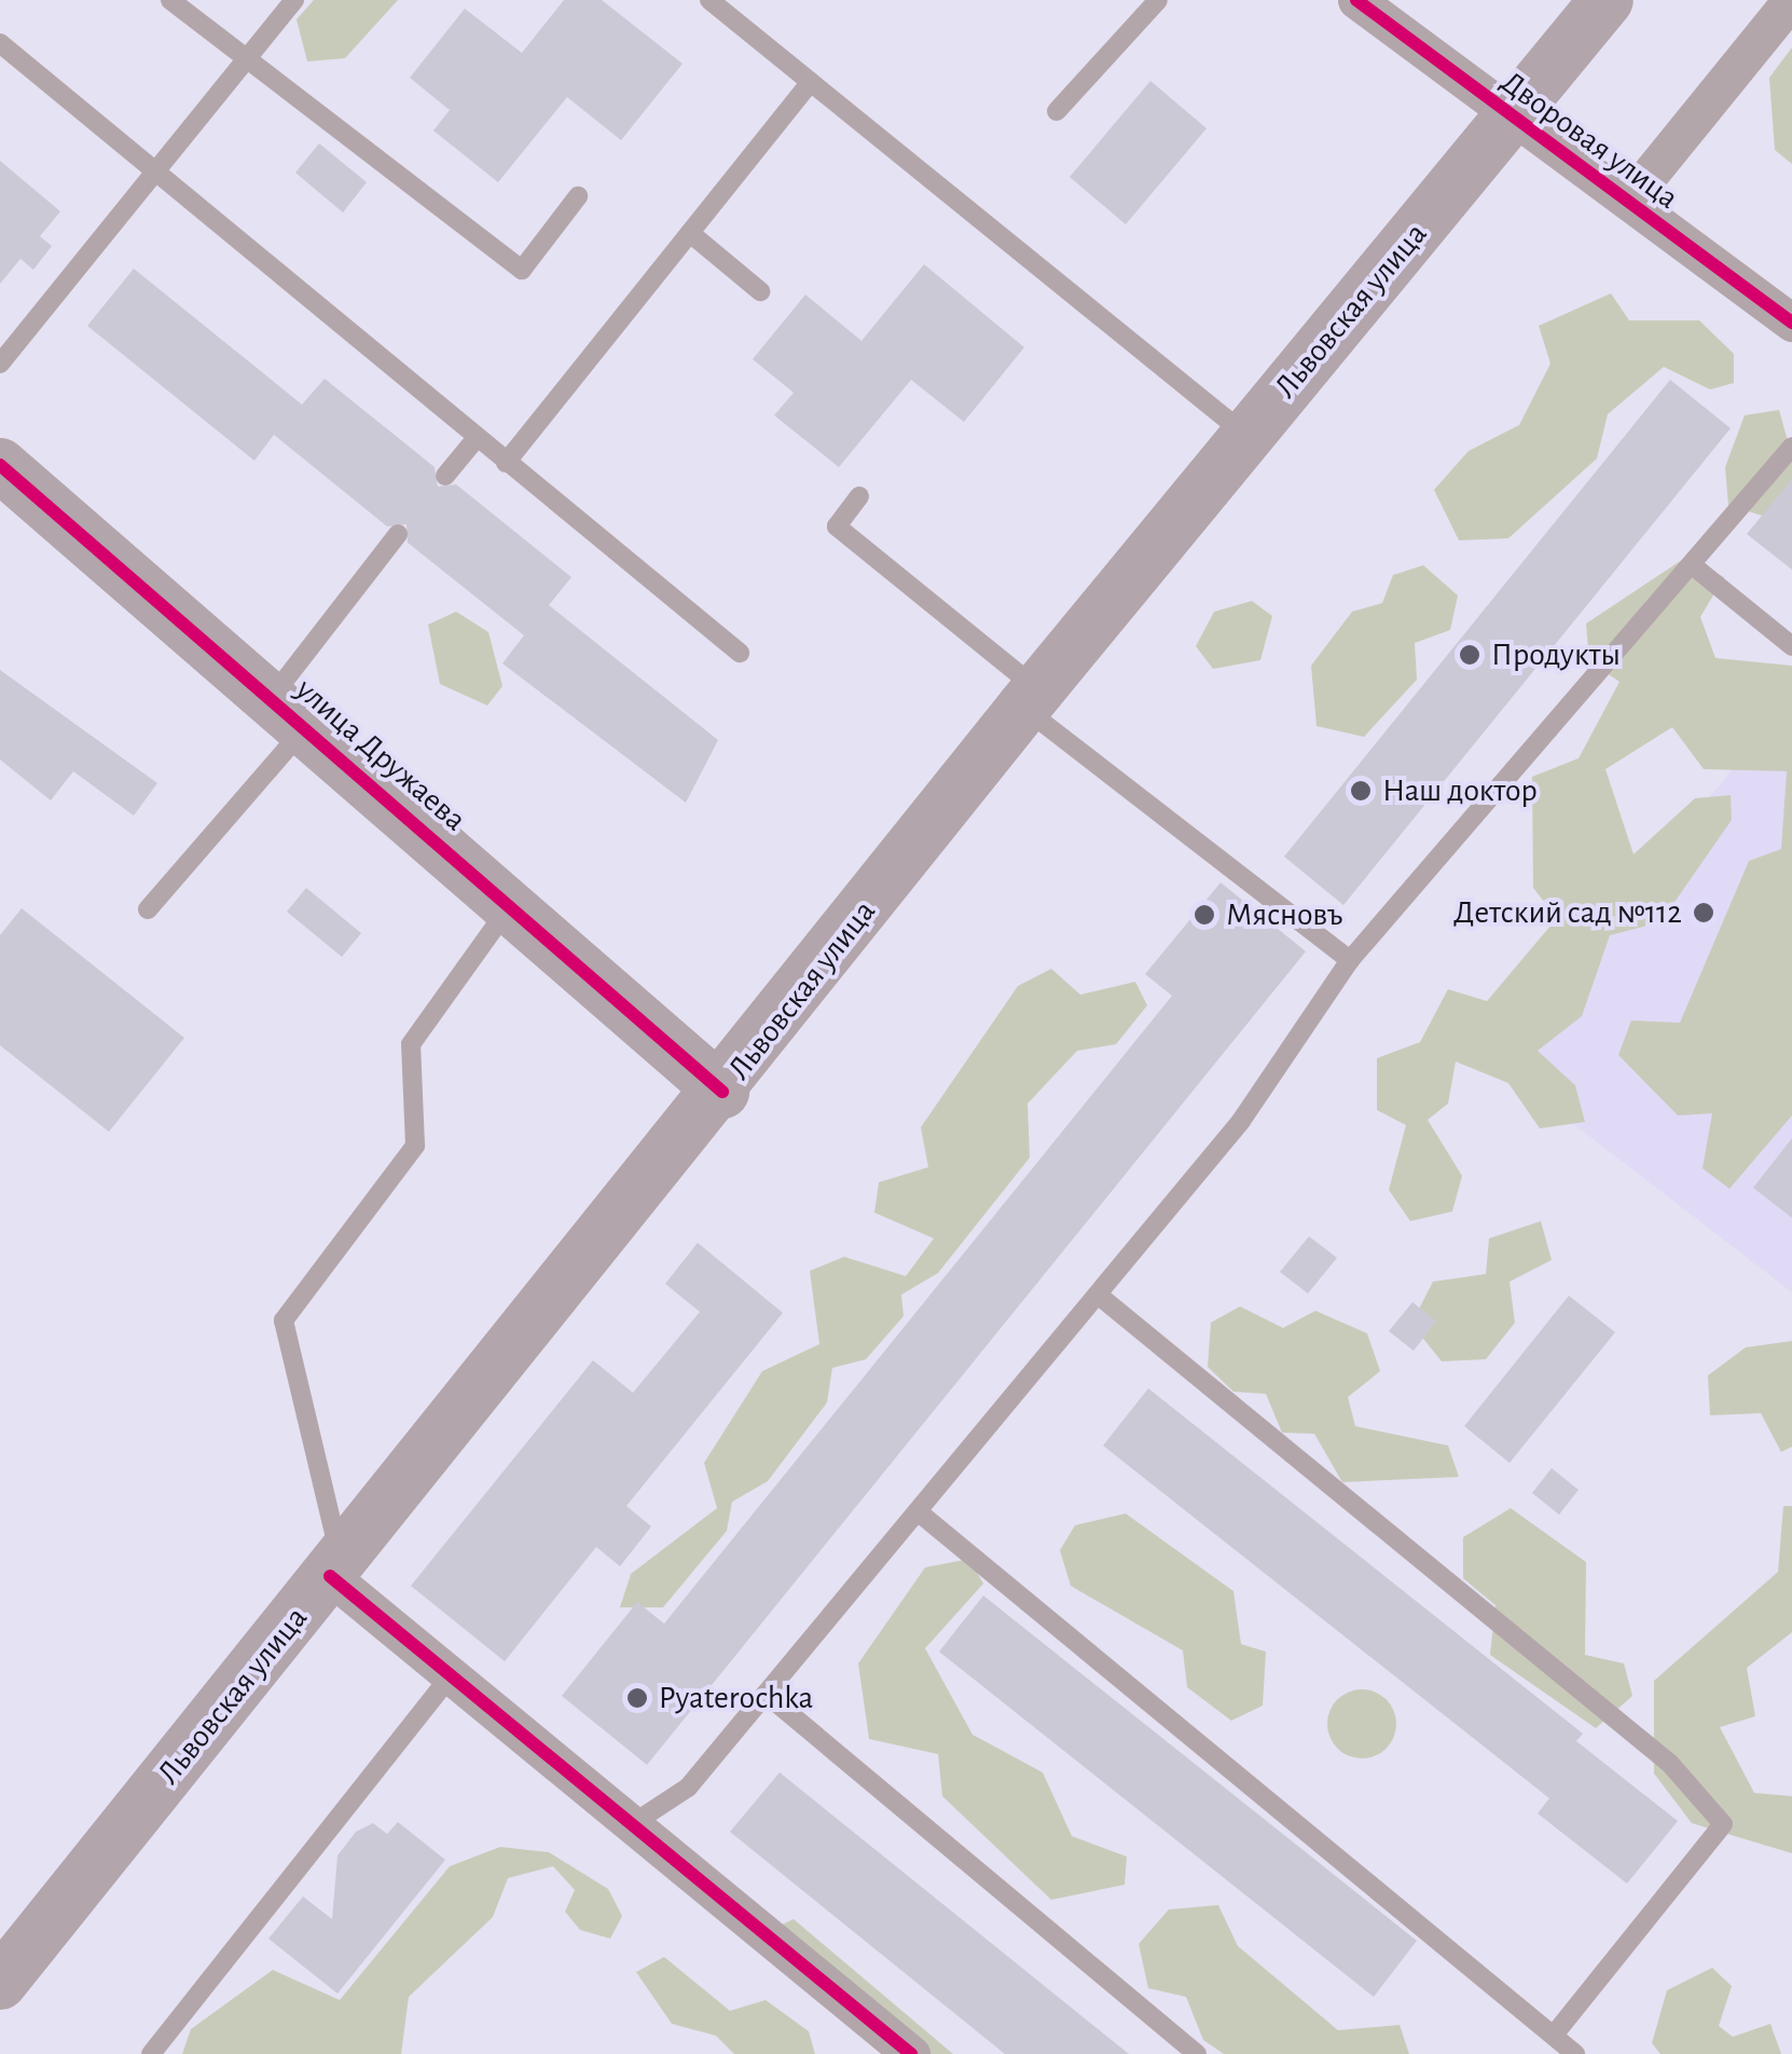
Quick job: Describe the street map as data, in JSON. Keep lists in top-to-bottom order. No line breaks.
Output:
{"streets":{"main road":["Львовская улица","улица Дружаева"],"street":["Дворовая улица"]},"crossings":[["Дворовая улица","Львовская улица"],["Львовская улица","улица Дружаева"]],"places":["Продукты","Наш доктор","Детский сад №112","Мясновъ","Pyaterochka"]}
